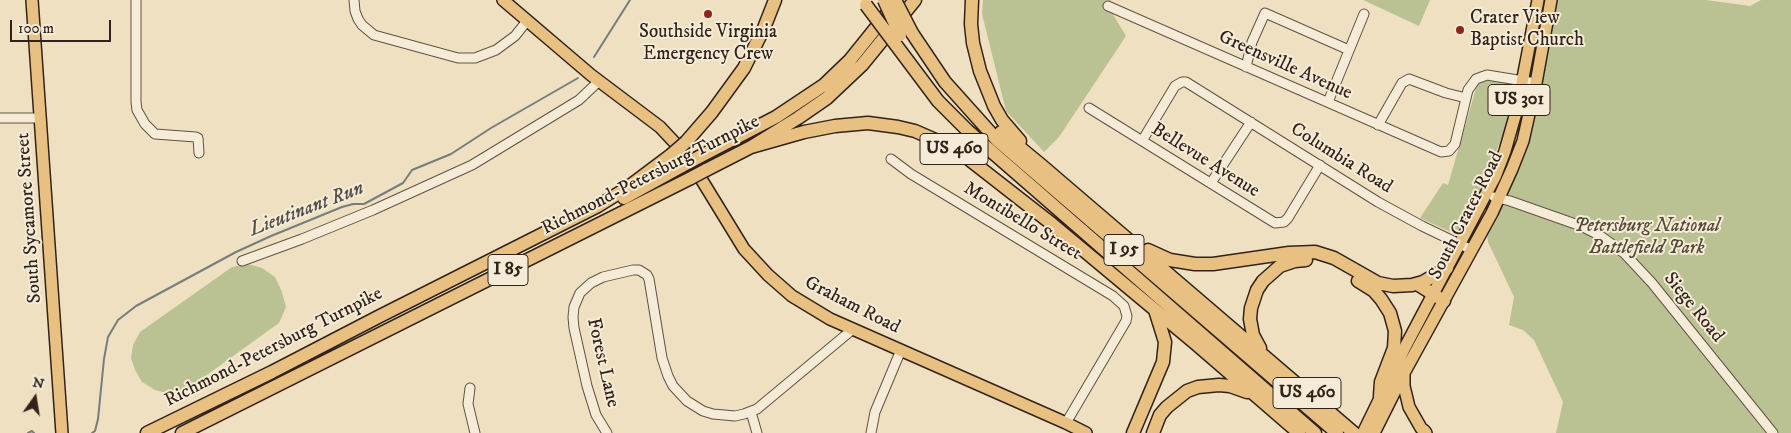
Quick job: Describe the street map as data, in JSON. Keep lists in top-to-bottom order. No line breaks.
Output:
{"streets":{"highway":["US 460","Richmond-Petersburg Turnpike","I 95","I 85"],"main road":["US 301","South Crater Road","South Sycamore Street","Graham Road"],"street":["Greensville Avenue","Columbia Road","Bellevue Avenue","Montibello Street","Siege Road","Forest Lane"]},"crossings":[["US 460","Richmond-Petersburg Turnpike"],["US 460","I 95"],["Columbia Road","Bellevue Avenue"],["Columbia Road","South Crater Road"],["South Crater Road","Siege Road"],["Montibello Street","Graham Road"]],"water":["Lieutinant Run"],"parks":["Petersburg National Battlefield Park"],"places":["Southside Virginia Emergency Crew","Crater View Baptist Church"],"scale_bar":"100 m","north":"top"}
